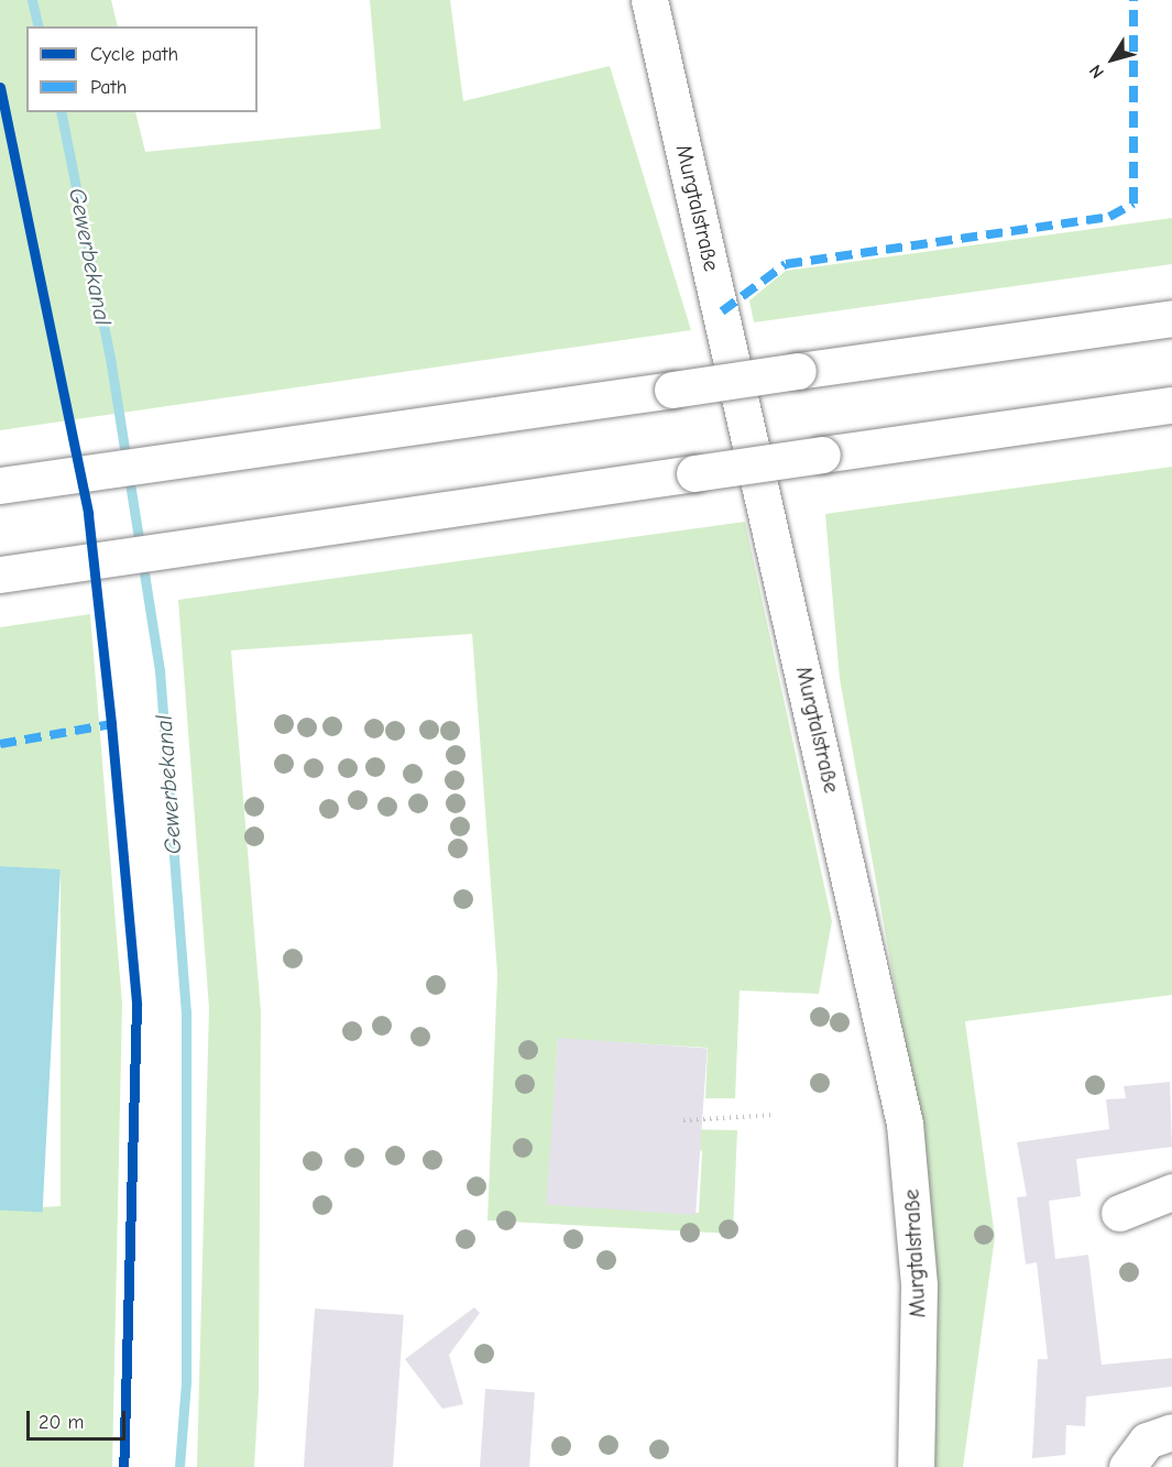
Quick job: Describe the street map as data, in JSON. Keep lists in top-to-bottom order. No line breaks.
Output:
{"streets":{"main road":["Murgtalstraße"]},"water":["Gewerbekanal"],"legend":["Cycle path","Path"],"scale_bar":"20 m","north":"bottom left"}
